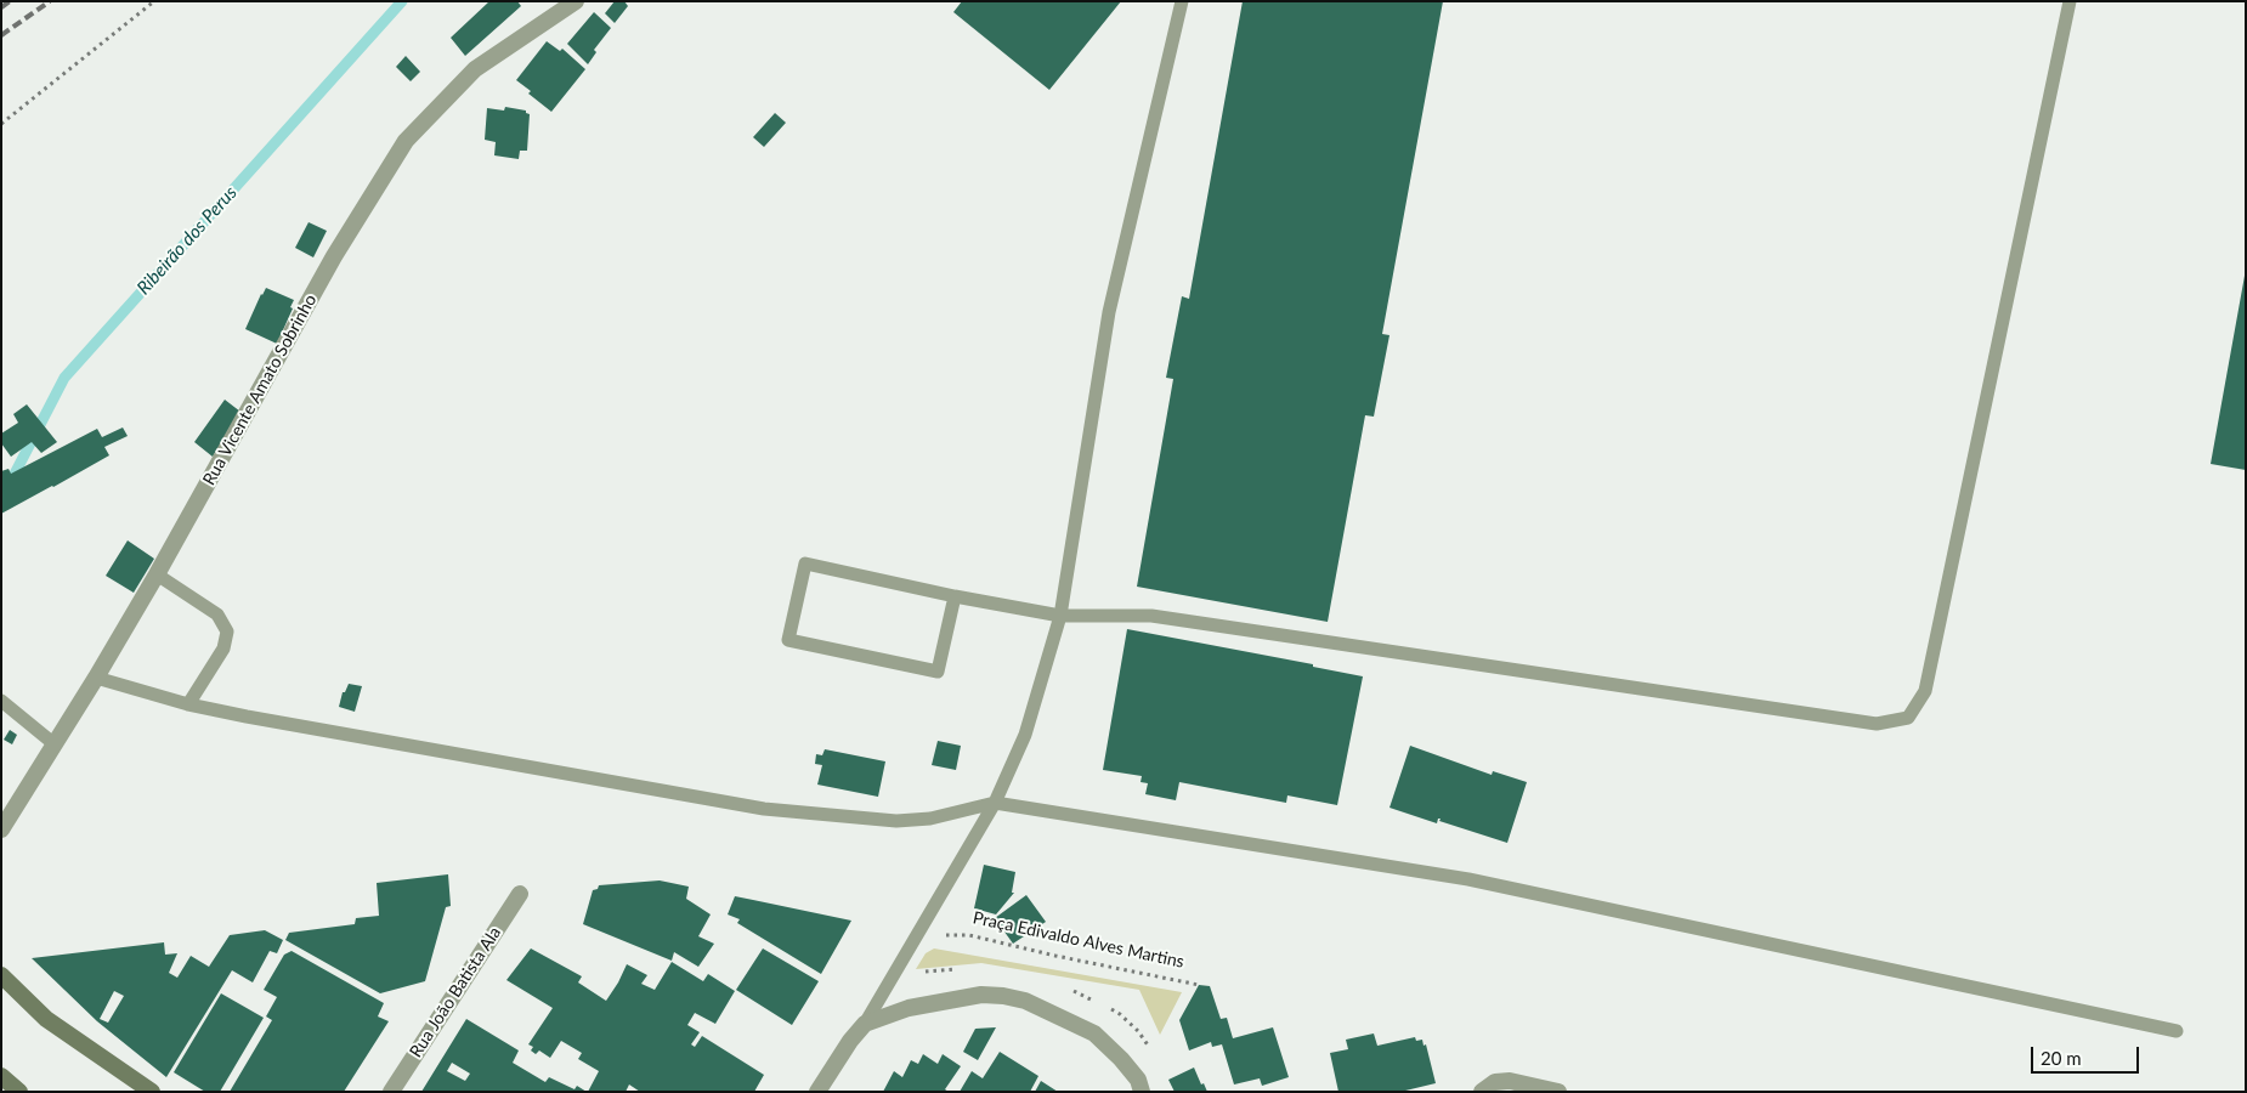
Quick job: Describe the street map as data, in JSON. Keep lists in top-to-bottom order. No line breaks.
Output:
{"streets":{"street":["Rua Vicente Amato Sobrinho","Rua João Batista Ala"],"path":["Praça Edivaldo Alves Martins"]},"water":["Ribeirão dos Perus"],"scale_bar":"20 m"}
